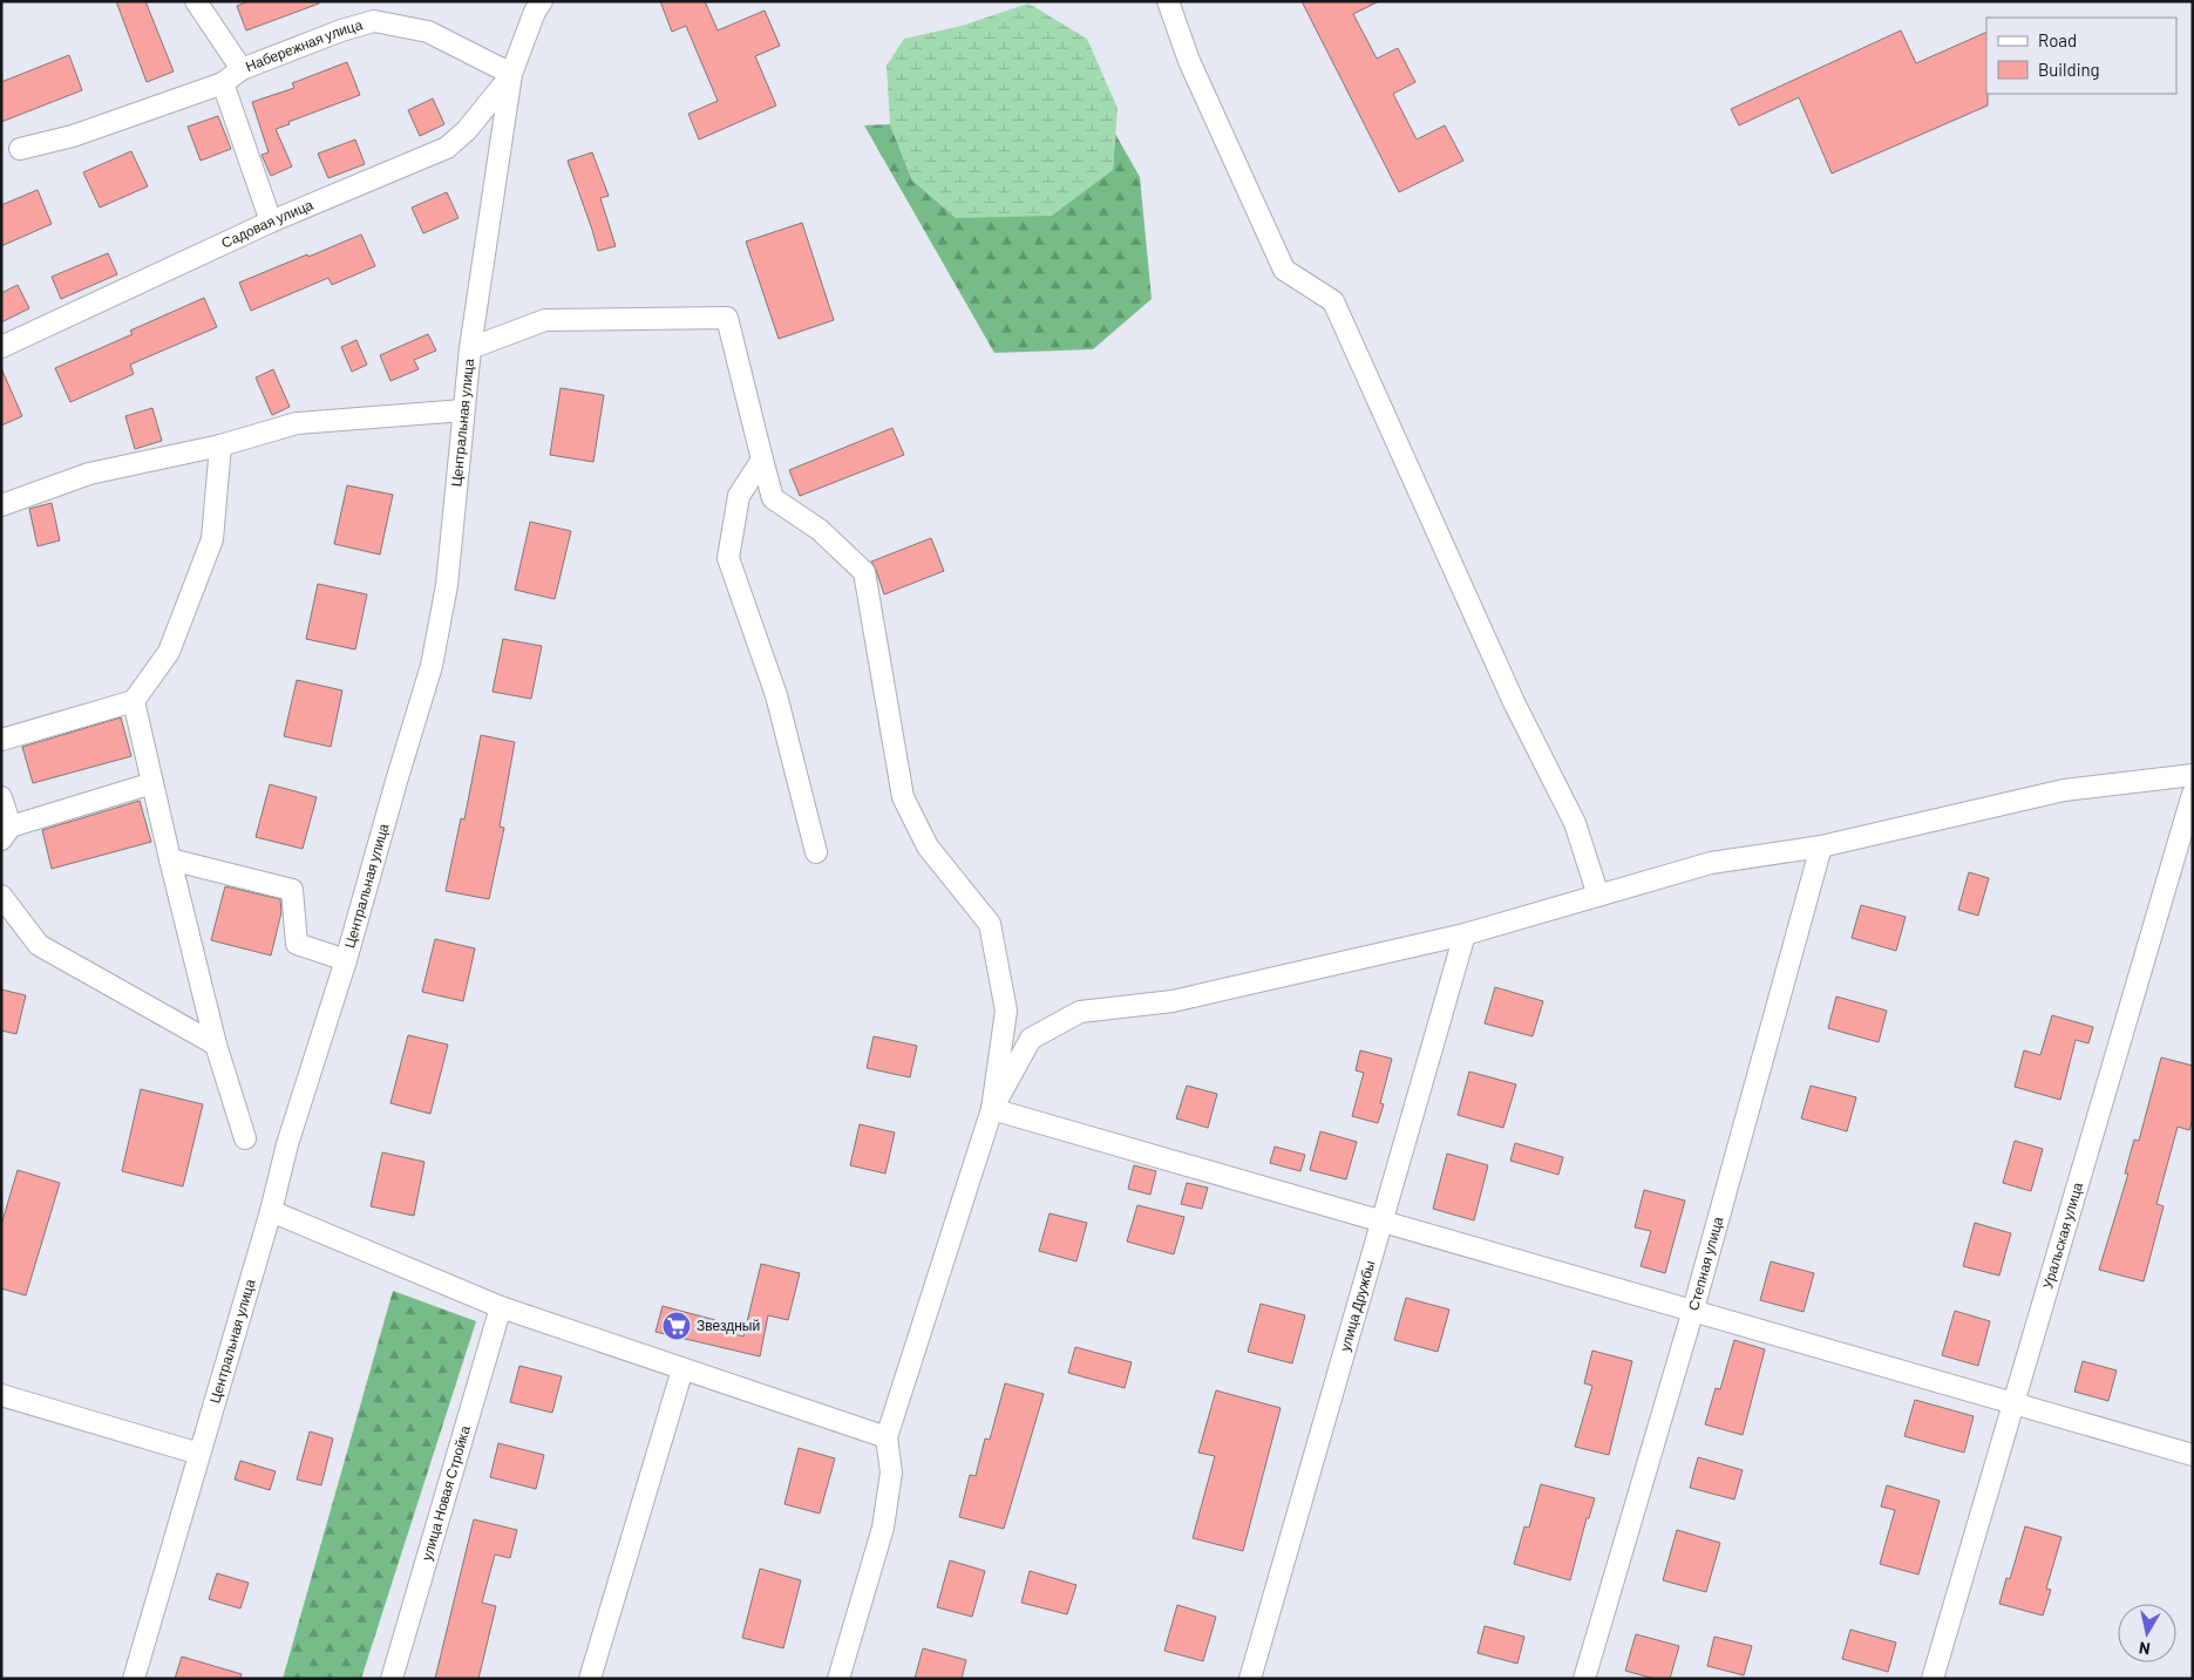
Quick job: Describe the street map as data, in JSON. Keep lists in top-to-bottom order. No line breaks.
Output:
{"streets":{"street":["Набережная улица","Садовая улица","Центральная улица","Уральская улица","Степная улица","улица Дружбы","улица Новая Стройка"]},"crossings":[["Набережная улица","Садовая улица"],["Набережная улица","Центральная улица"],["Садовая улица","Центральная улица"]],"places":{"supermarket":["Звездный"]},"legend":["Road","Building"],"north":"bottom"}
